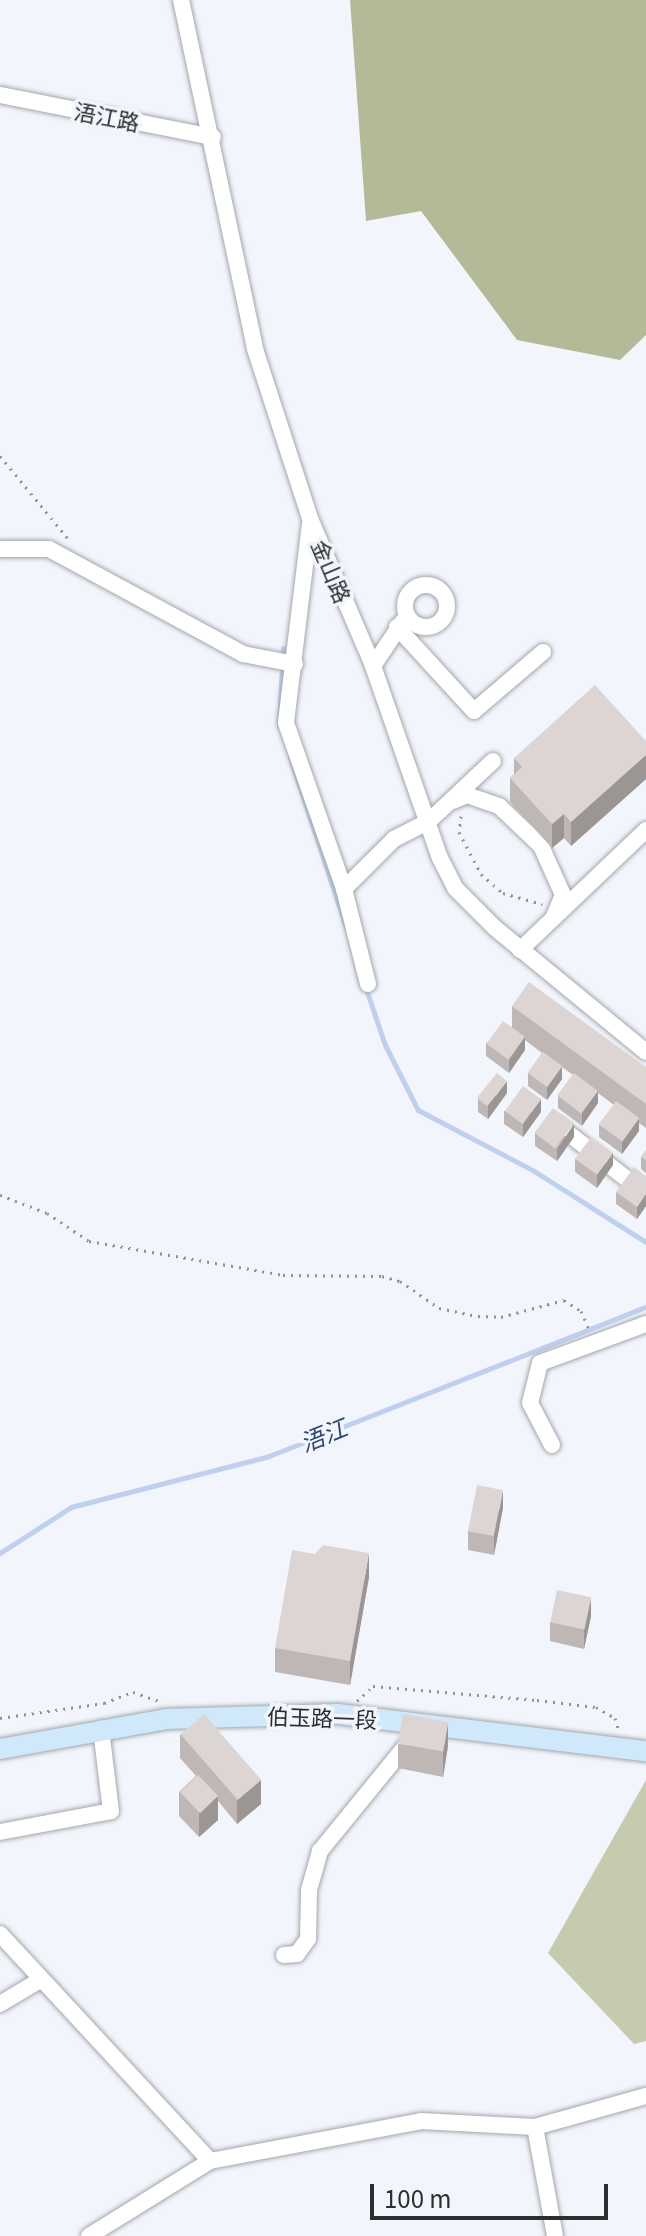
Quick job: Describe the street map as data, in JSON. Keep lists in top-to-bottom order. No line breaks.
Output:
{"streets":{"main road":["伯玉路一段"],"street":["浯江路","金山路"]},"crossings":[["浯江路","金山路"]],"water":["浯江"],"scale_bar":"100 m"}
